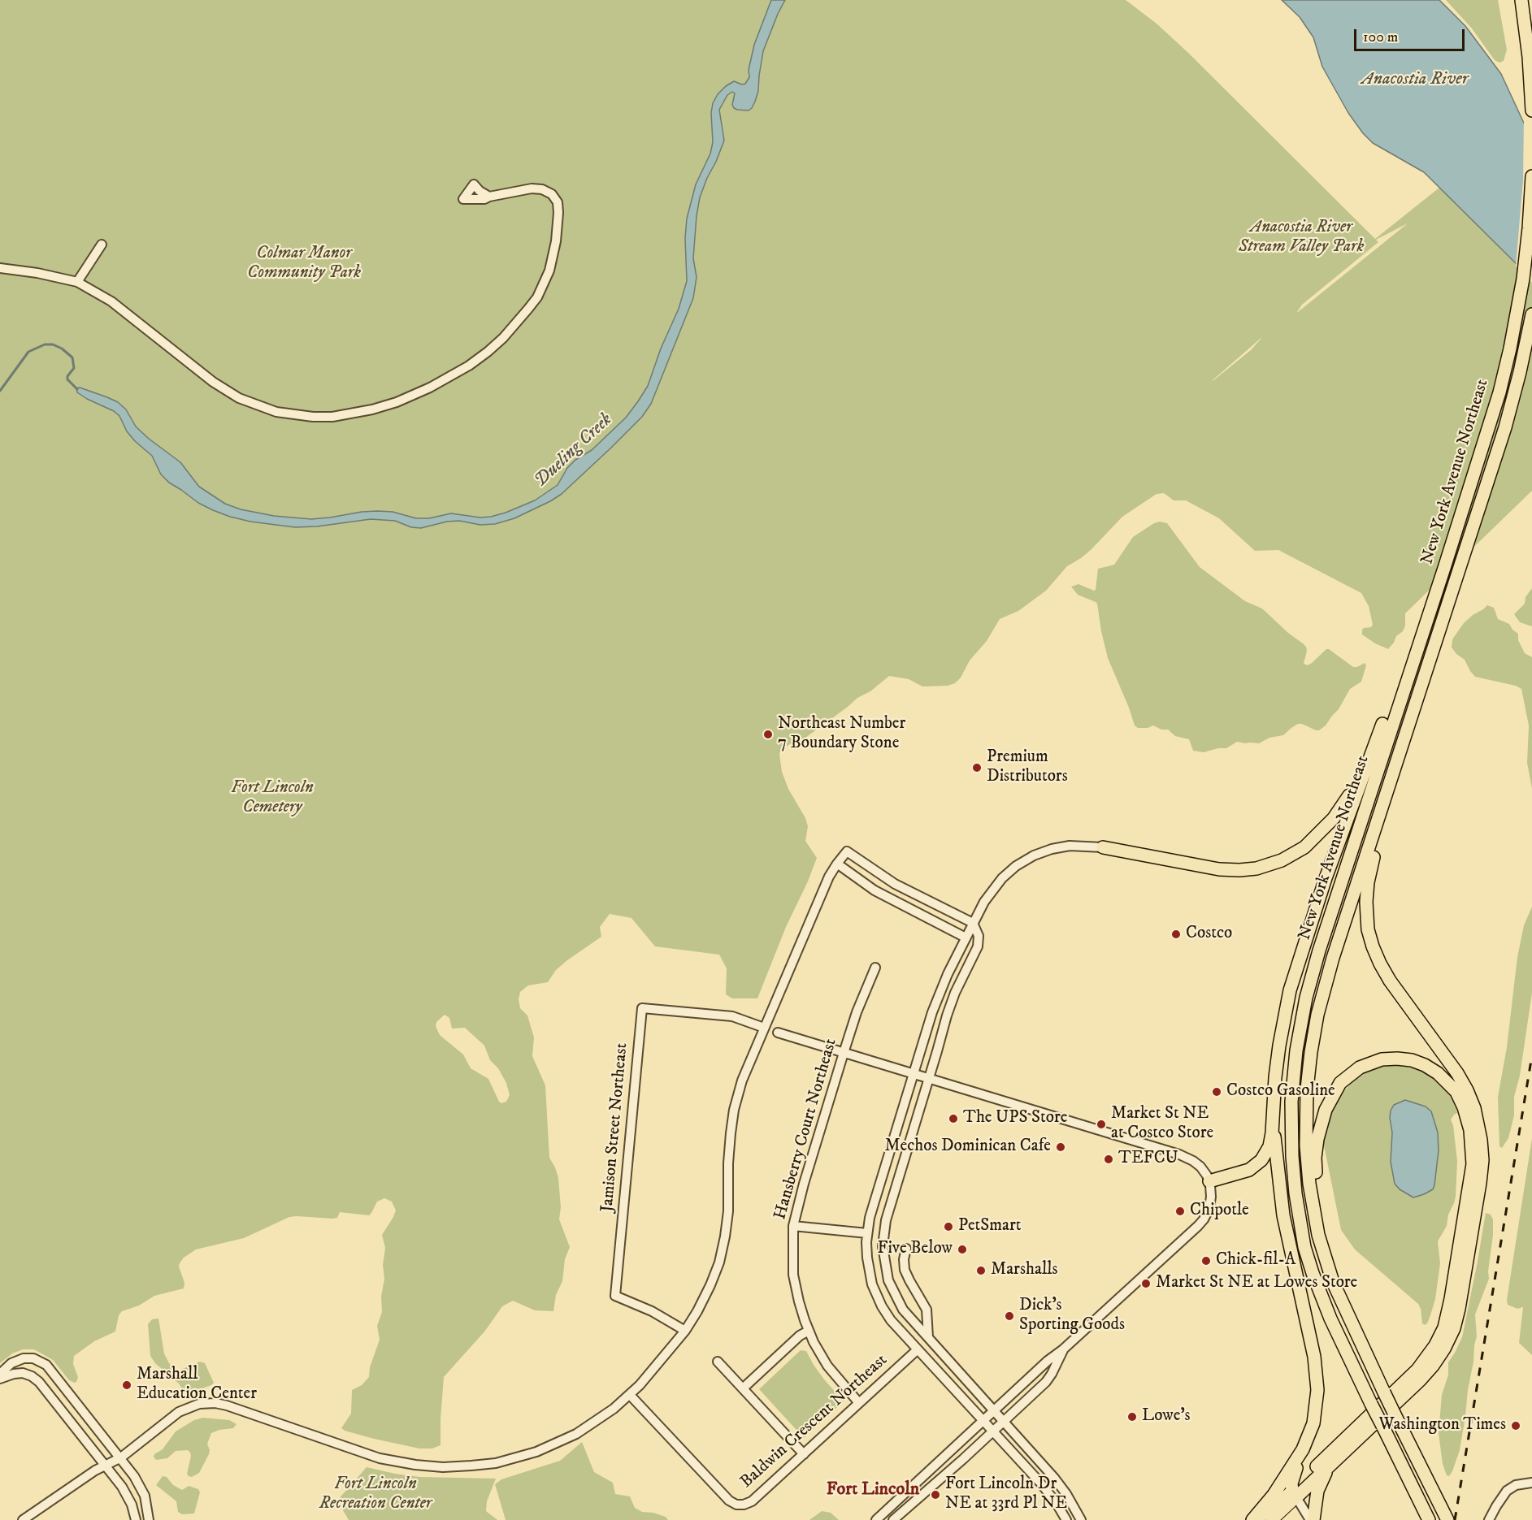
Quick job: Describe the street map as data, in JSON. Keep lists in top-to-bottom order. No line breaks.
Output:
{"streets":{"highway":["New York Avenue Northeast"],"street":["Jamison Street Northeast","Hansberry Court Northeast","Baldwin Crescent Northeast"]},"crossings":[["Hansberry Court Northeast","Baldwin Crescent Northeast"]],"districts":["Fort Lincoln"],"water":["Anacostia River","Dueling Creek"],"parks":["Anacostia River Stream Valley Park","Colmar Manor Community Park","Fort Lincoln Cemetery","Fort Lincoln Recreation Center"],"places":["Northeast Number 7 Boundary Stone","Premium Distributors","Costco","Costco Gasoline","The UPS Store","Market St NE at Costco Store","Mechos Dominican Cafe","TEFCU","Chipotle","PetSmart","Five Below","Chick-fil-A","Marshalls","Market St NE at Lowes Store","Dick's Sporting Goods","Marshall Education Center","Lowe's","Washington Times","Fort Lincoln Dr NE at 33rd Pl NE"],"scale_bar":"100 m"}
